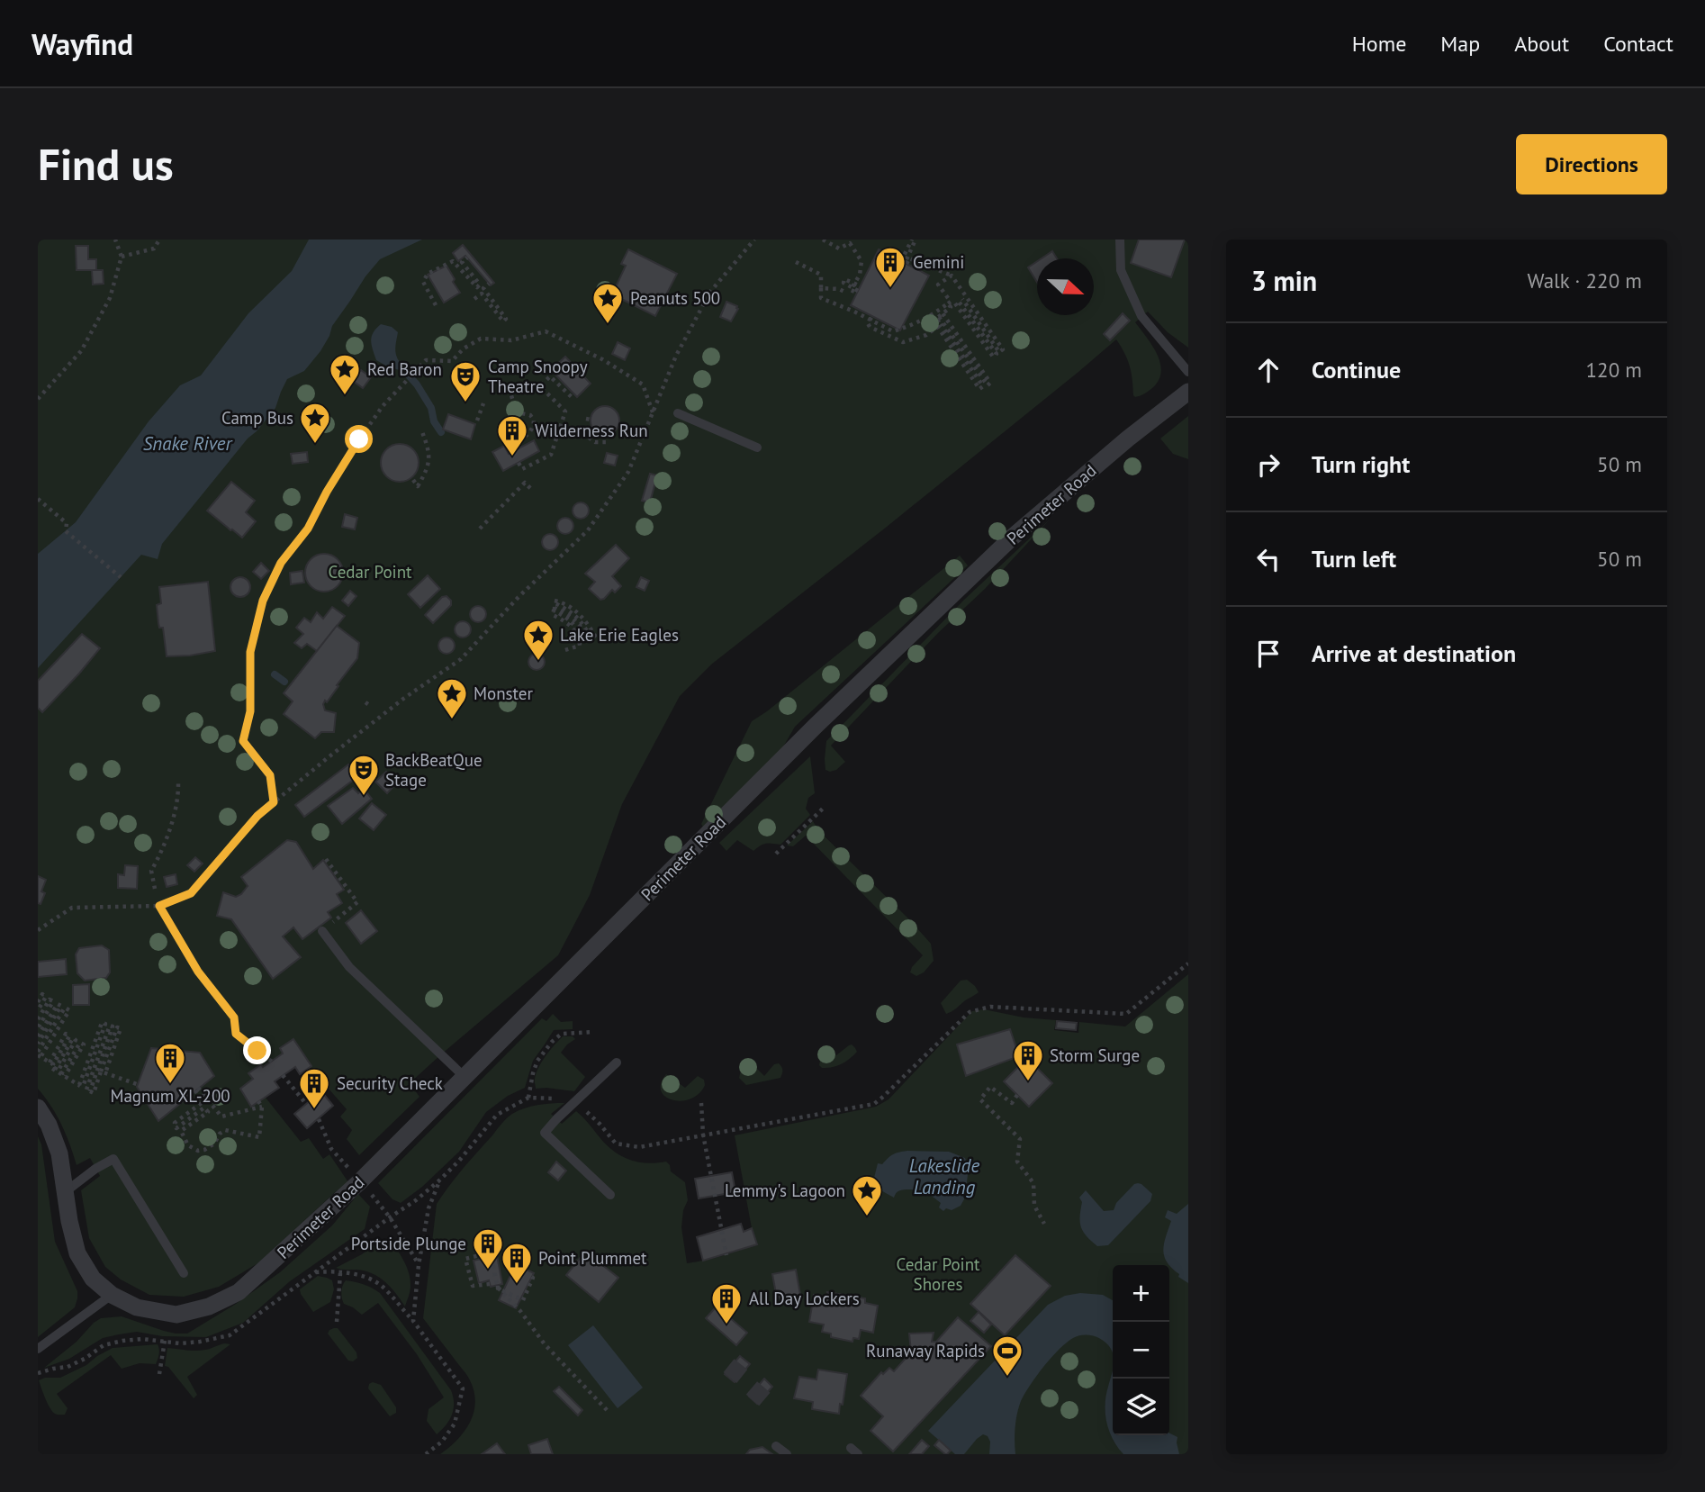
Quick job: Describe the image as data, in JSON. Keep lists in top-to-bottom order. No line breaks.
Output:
{"streets":{"street":["Perimeter Road"]},"water":["Snake River","Lakeslide Landing"],"parks":["Cedar Point","Cedar Point Shores"],"places":{"building":["Gemini","Wilderness Run","Storm Surge","Magnum XL-200","Security Check","Portside Plunge","Point Plummet","All Day Lockers"],"place":["Peanuts 500","Red Baron","Camp Bus","Lake Erie Eagles","Monster","Lemmy's Lagoon"],"theatre":["Camp Snoopy Theatre","BackBeatQue Stage"],"sports":["Runaway Rapids"]},"north":"right","page":{"header":"Wayfind","nav":["Home","Map","About","Contact"],"buttons":"Directions","title":"Find us","heading":["3 min","Walk · 220 m"],"list":[["Continue","120 m"],["Turn right","50 m"],["Turn left","50 m"],"Arrive at destination"],"map_buttons":["+","−"]}}
